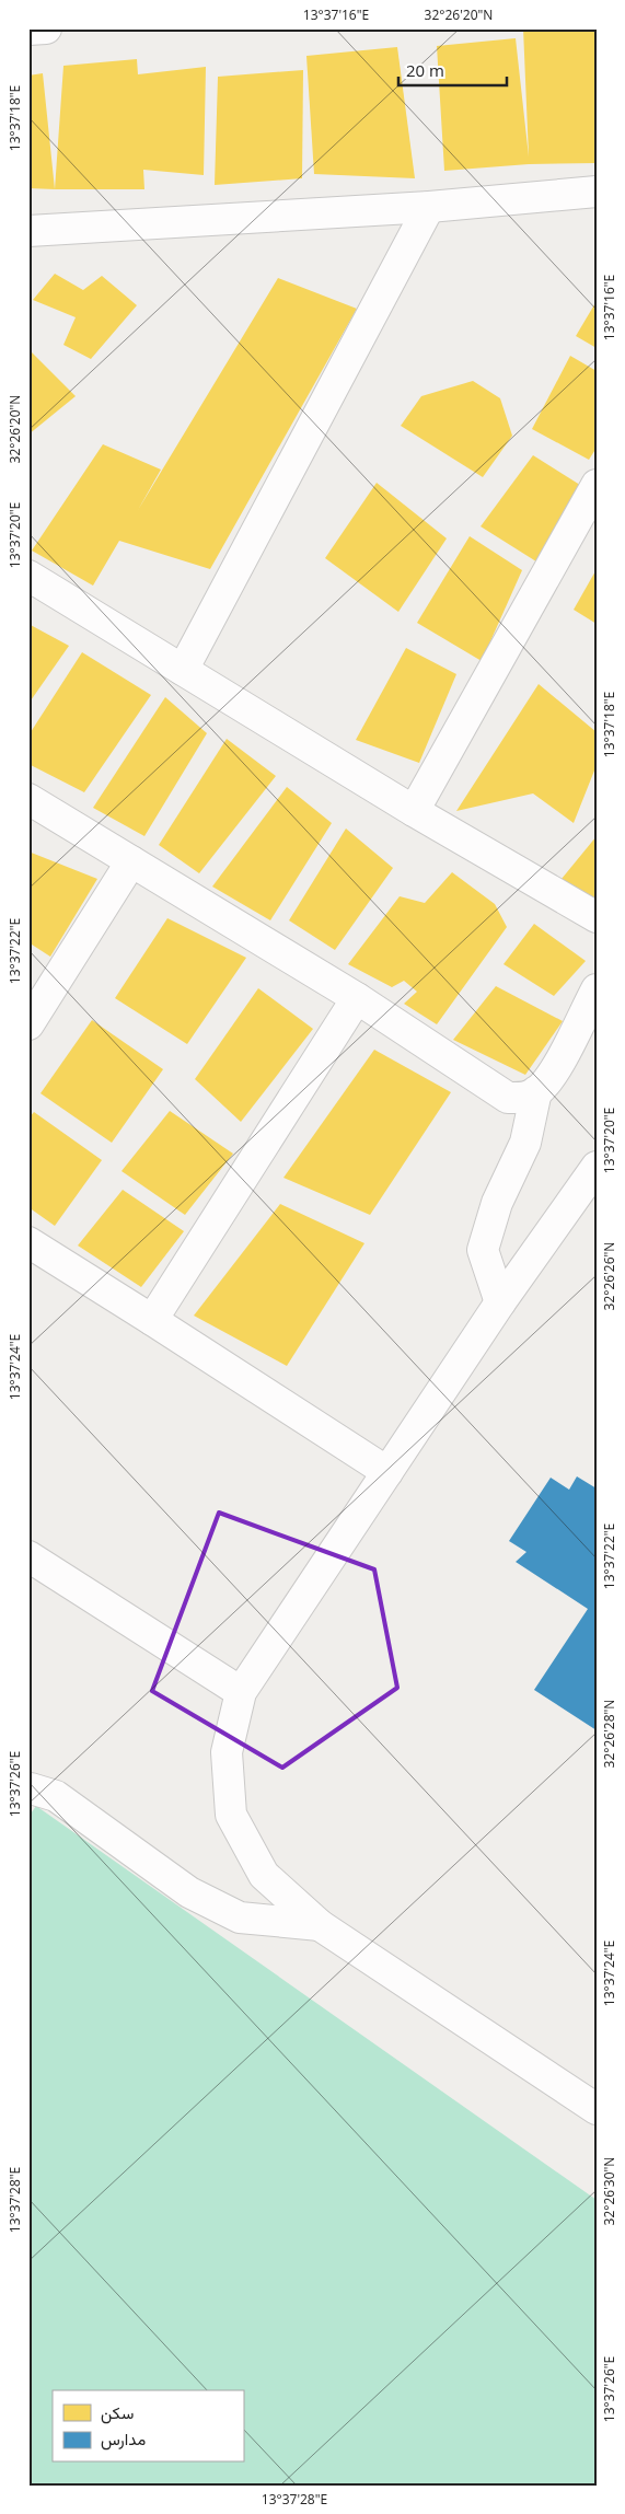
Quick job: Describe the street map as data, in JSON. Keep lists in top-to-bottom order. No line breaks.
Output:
{"legend":["سكن","مدارس"],"scale_bar":"20 m","coordinates":["13°37'16\"E","32°26'20\"N","13°37'18\"E","13°37'20\"E","13°37'22\"E","32°26'26\"N","13°37'24\"E","32°26'28\"N","13°37'26\"E","32°26'30\"N","13°37'28\"E"]}
